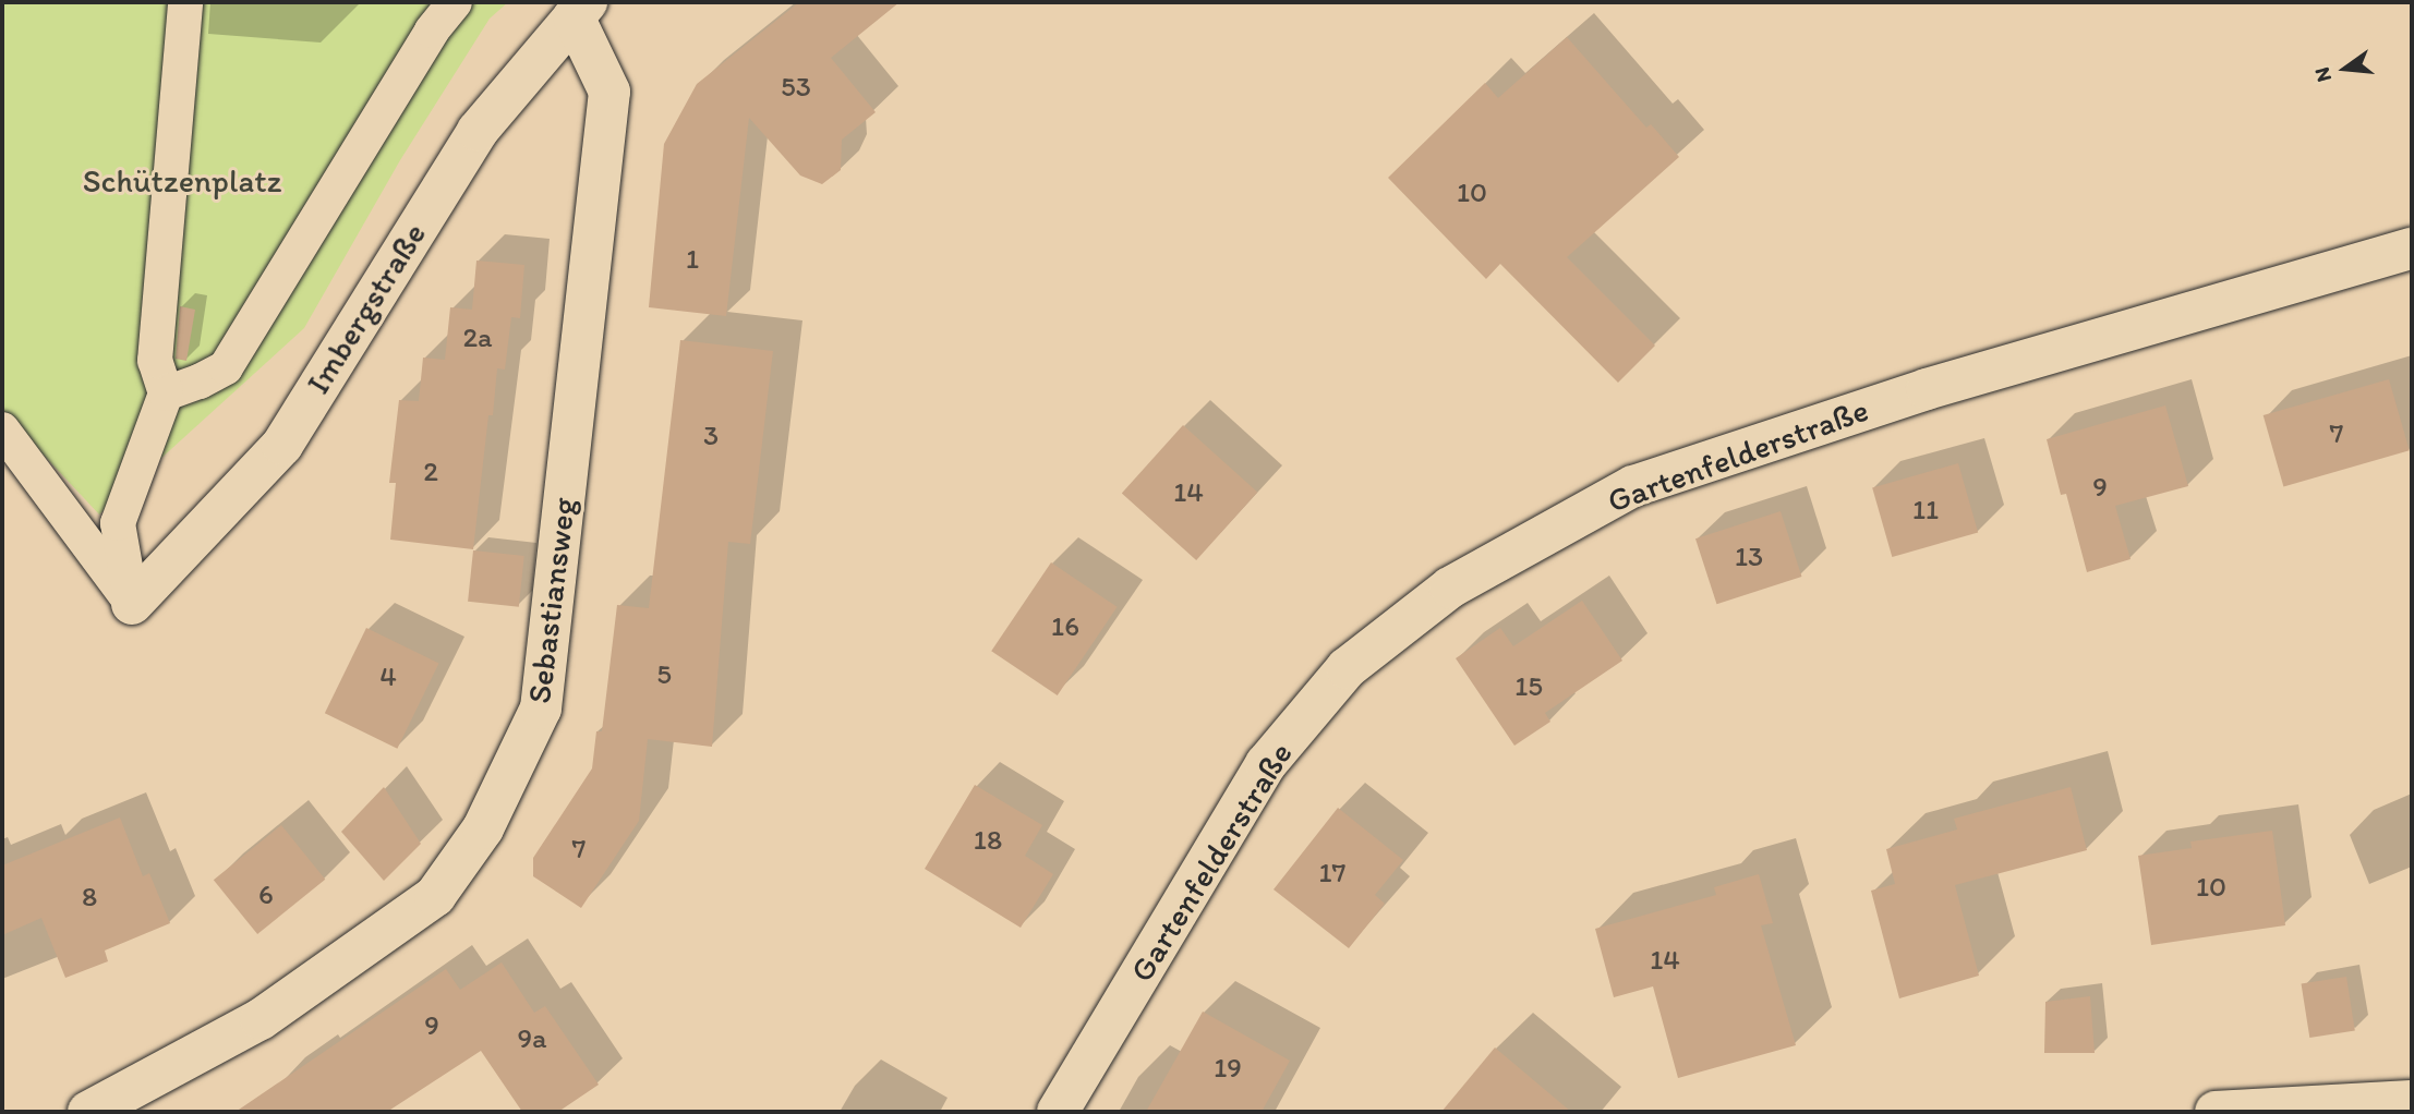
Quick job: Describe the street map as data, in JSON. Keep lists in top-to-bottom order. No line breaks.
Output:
{"streets":{"street":["Imbergstraße","Gartenfelderstraße","Sebastiansweg"]},"crossings":[["Imbergstraße","Sebastiansweg"]],"parks":["Schützenplatz"],"house_numbers":["53","10","1","2a","7","3","2","9","14","11","13","16","5","4","15","18","7","17","10","6","8","14","9","9a","19"],"north":"left"}
